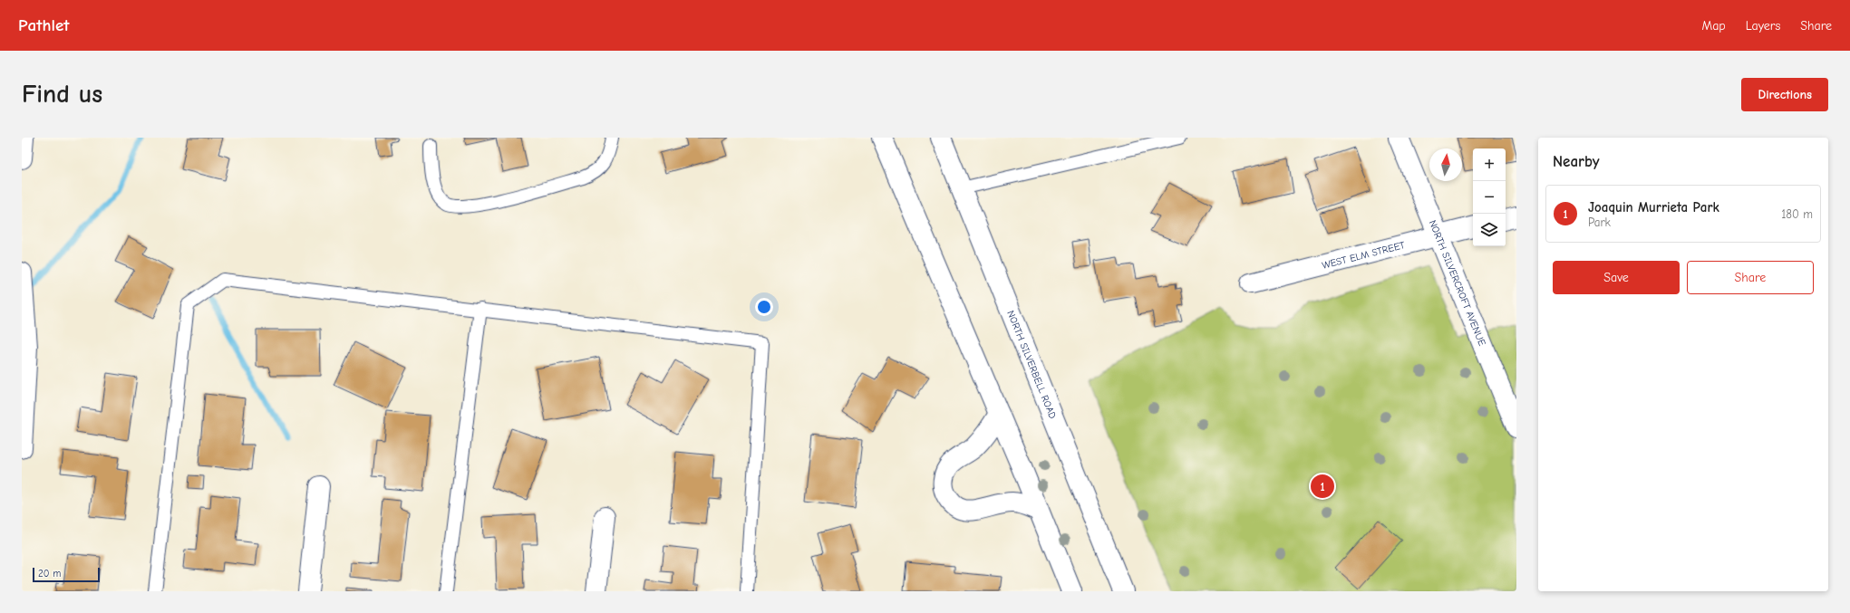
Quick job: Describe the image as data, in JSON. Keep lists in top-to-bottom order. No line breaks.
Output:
{"streets":{"street":["WEST ELM STREET","NORTH SILVERCROFT AVENUE","NORTH SILVERBELL ROAD"]},"crossings":[["WEST ELM STREET","NORTH SILVERCROFT AVENUE"]],"scale_bar":"20 m","north":"top","page":{"header":"Pathlet","nav":["Map","Layers","Share"],"buttons":["Directions",["Save","Share"]],"title":"Find us","heading":"Nearby","map_buttons":["+","−"],"list":[{"mark":"1","name":"Joaquin Murrieta Park","note":"Park","value":"180 m"}],"pins":"1","scale":"20 m"}}
